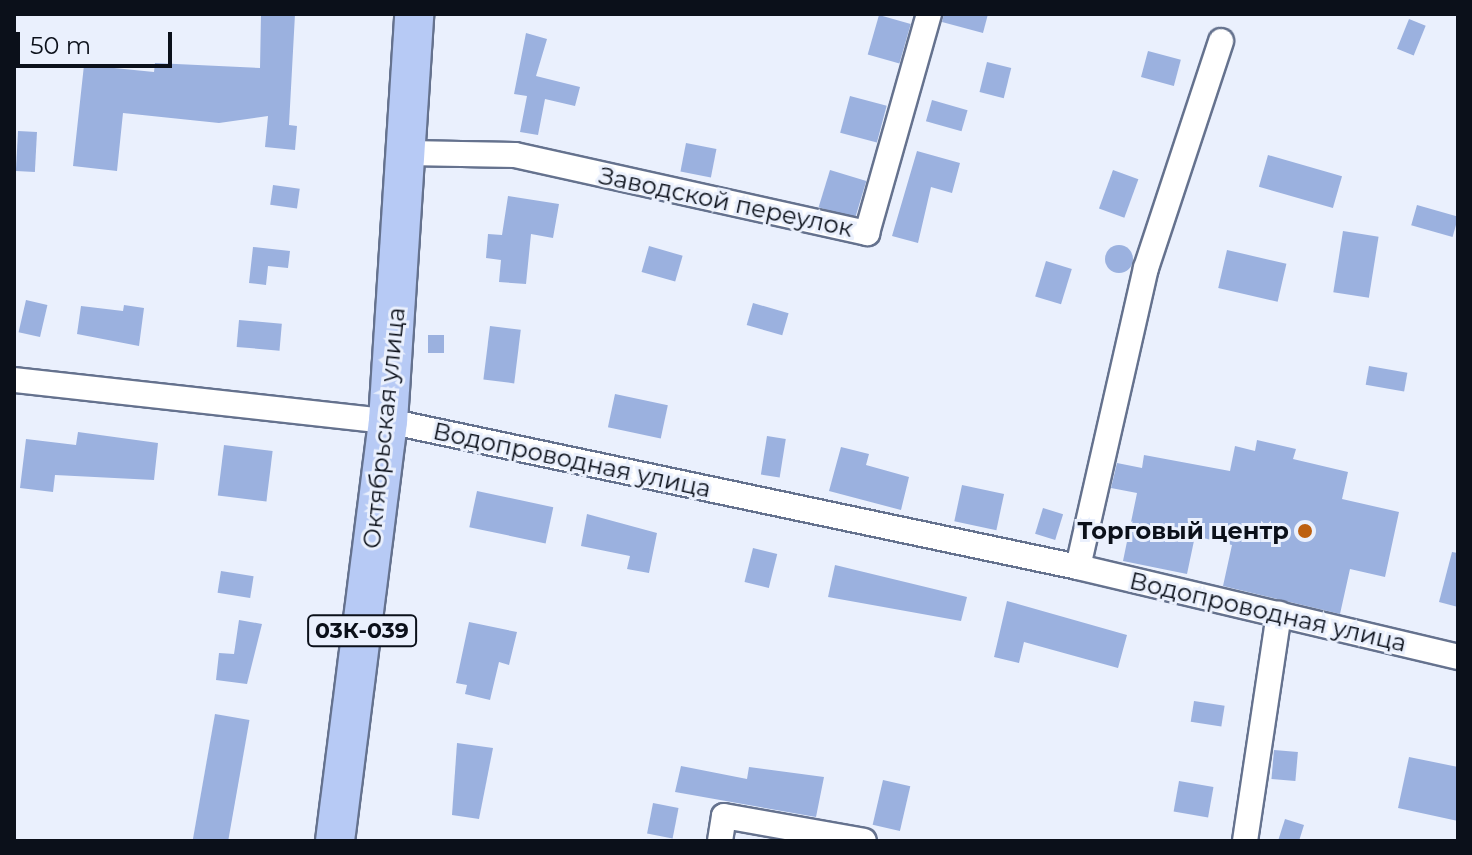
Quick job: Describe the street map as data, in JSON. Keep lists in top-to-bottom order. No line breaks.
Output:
{"streets":{"main road":["Октябрьская улица","03К-039"],"street":["Заводской переулок","Водопроводная улица"]},"crossings":[["Заводской переулок","Октябрьская улица"],["Октябрьская улица","Водопроводная улица"]],"places":["Торговый центр"],"scale_bar":"50 m"}
